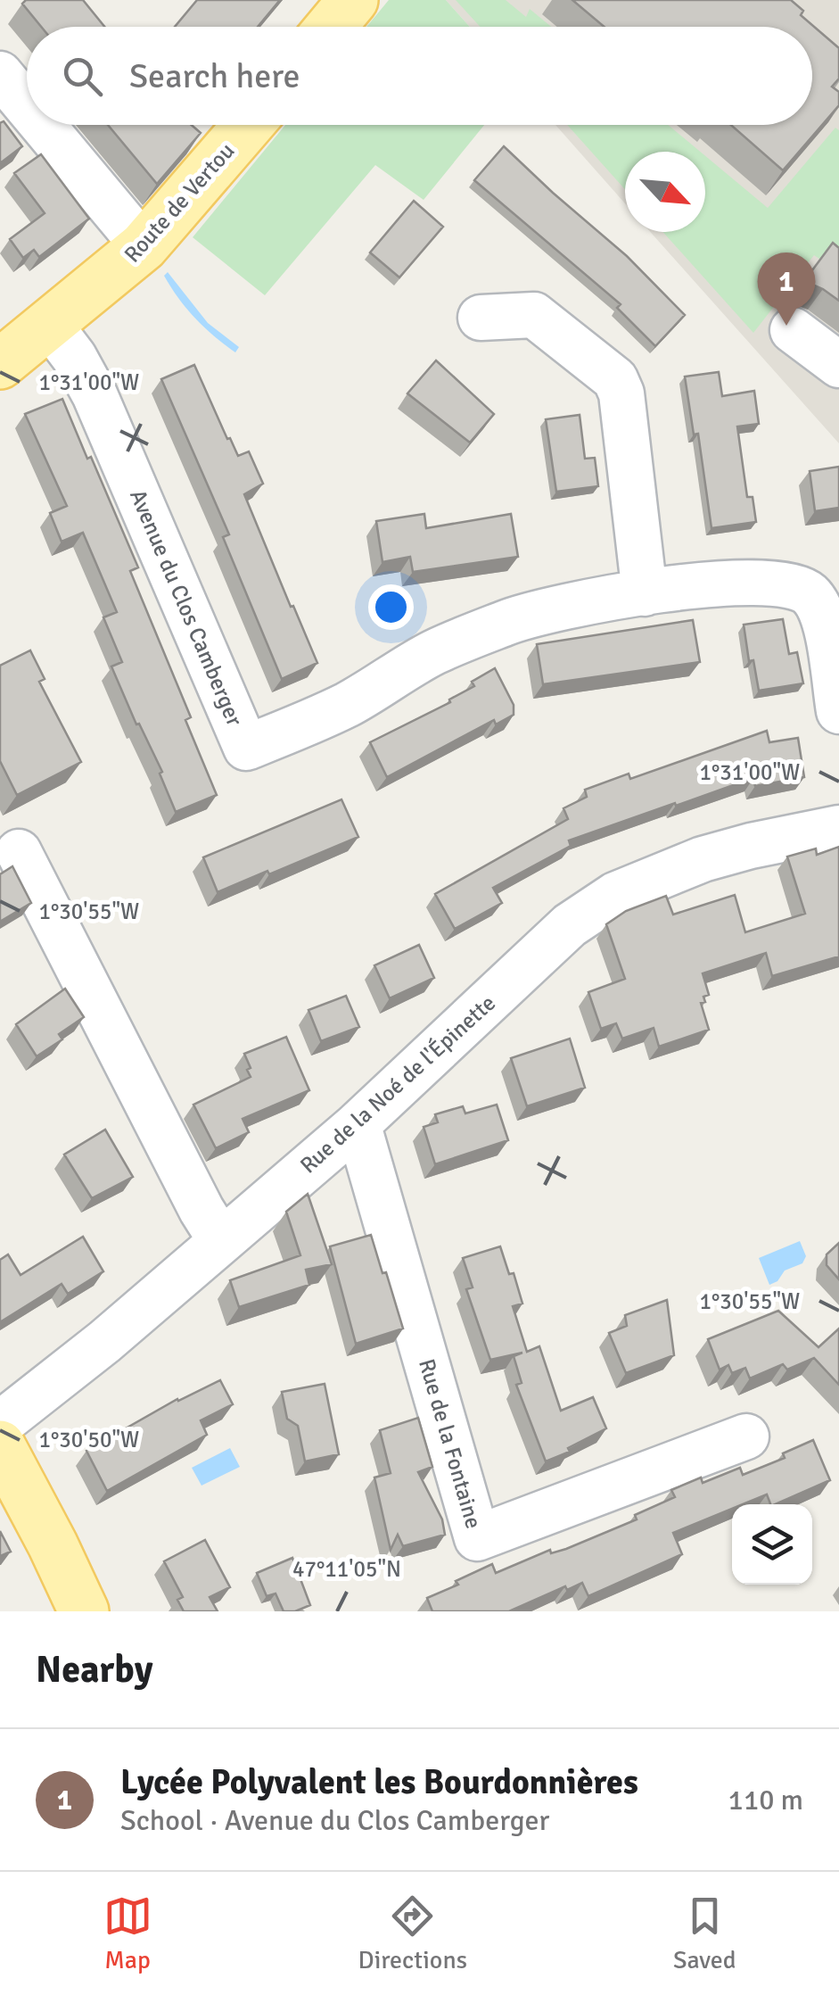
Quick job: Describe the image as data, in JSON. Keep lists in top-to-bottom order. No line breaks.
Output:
{"streets":{"main road":["Route de Vertou"],"street":["Avenue du Clos Camberger","Rue de la Noé de l'Épinette","Rue de la Fontaine"]},"crossings":[["Route de Vertou","Avenue du Clos Camberger"],["Rue de la Noé de l'Épinette","Rue de la Fontaine"]],"north":"bottom right","page":{"search":"Search here","pins":"1","heading":"Nearby","list":[{"mark":"1","name":"Lycée Polyvalent les Bourdonnières","note":"School · Avenue du Clos Camberger","value":"110 m"}],"nav":["Map","Directions","Saved"]},"coordinates":["1°31'00\"W","1°30'55\"W","1°30'50\"W","47°11'05\"N"]}
